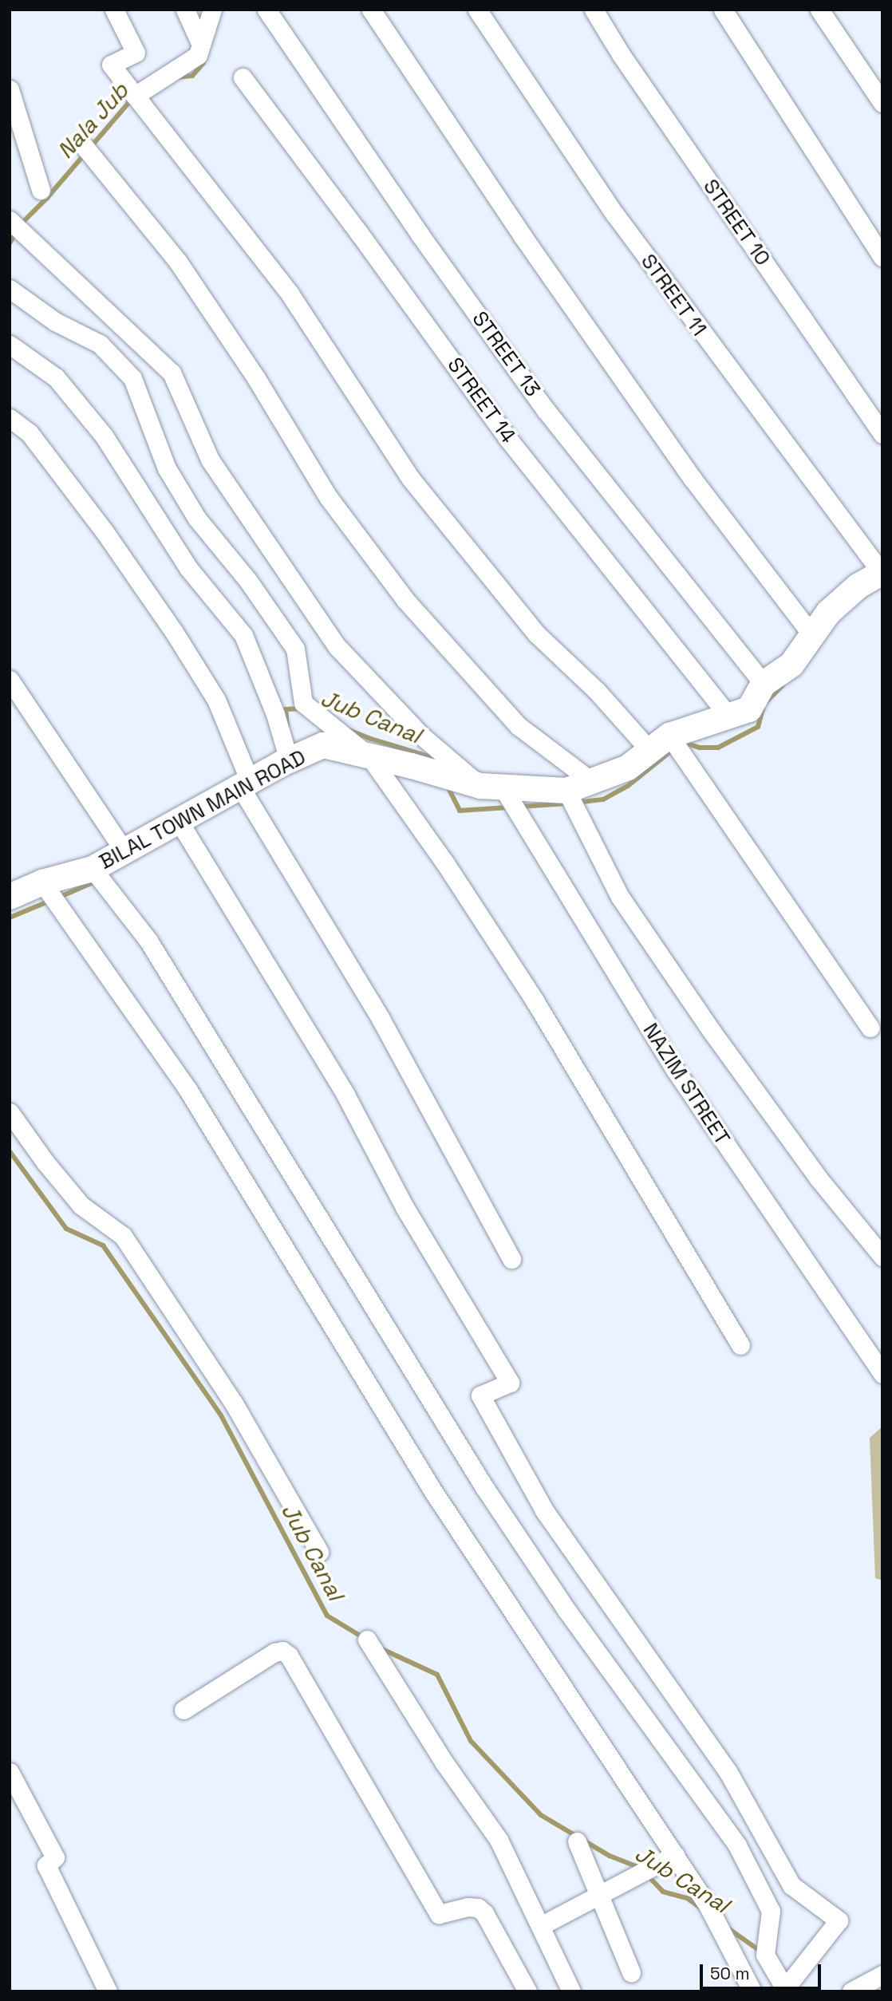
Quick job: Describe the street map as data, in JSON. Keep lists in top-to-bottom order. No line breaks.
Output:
{"streets":{"street":["STREET 10","STREET 11","STREET 13","STREET 14","BILAL TOWN MAIN ROAD","NAZIM STREET"]},"crossings":[["STREET 11","BILAL TOWN MAIN ROAD"],["STREET 13","BILAL TOWN MAIN ROAD"],["STREET 14","BILAL TOWN MAIN ROAD"],["BILAL TOWN MAIN ROAD","NAZIM STREET"]],"water":["Nala Jub","Jub Canal"],"scale_bar":"50 m"}
